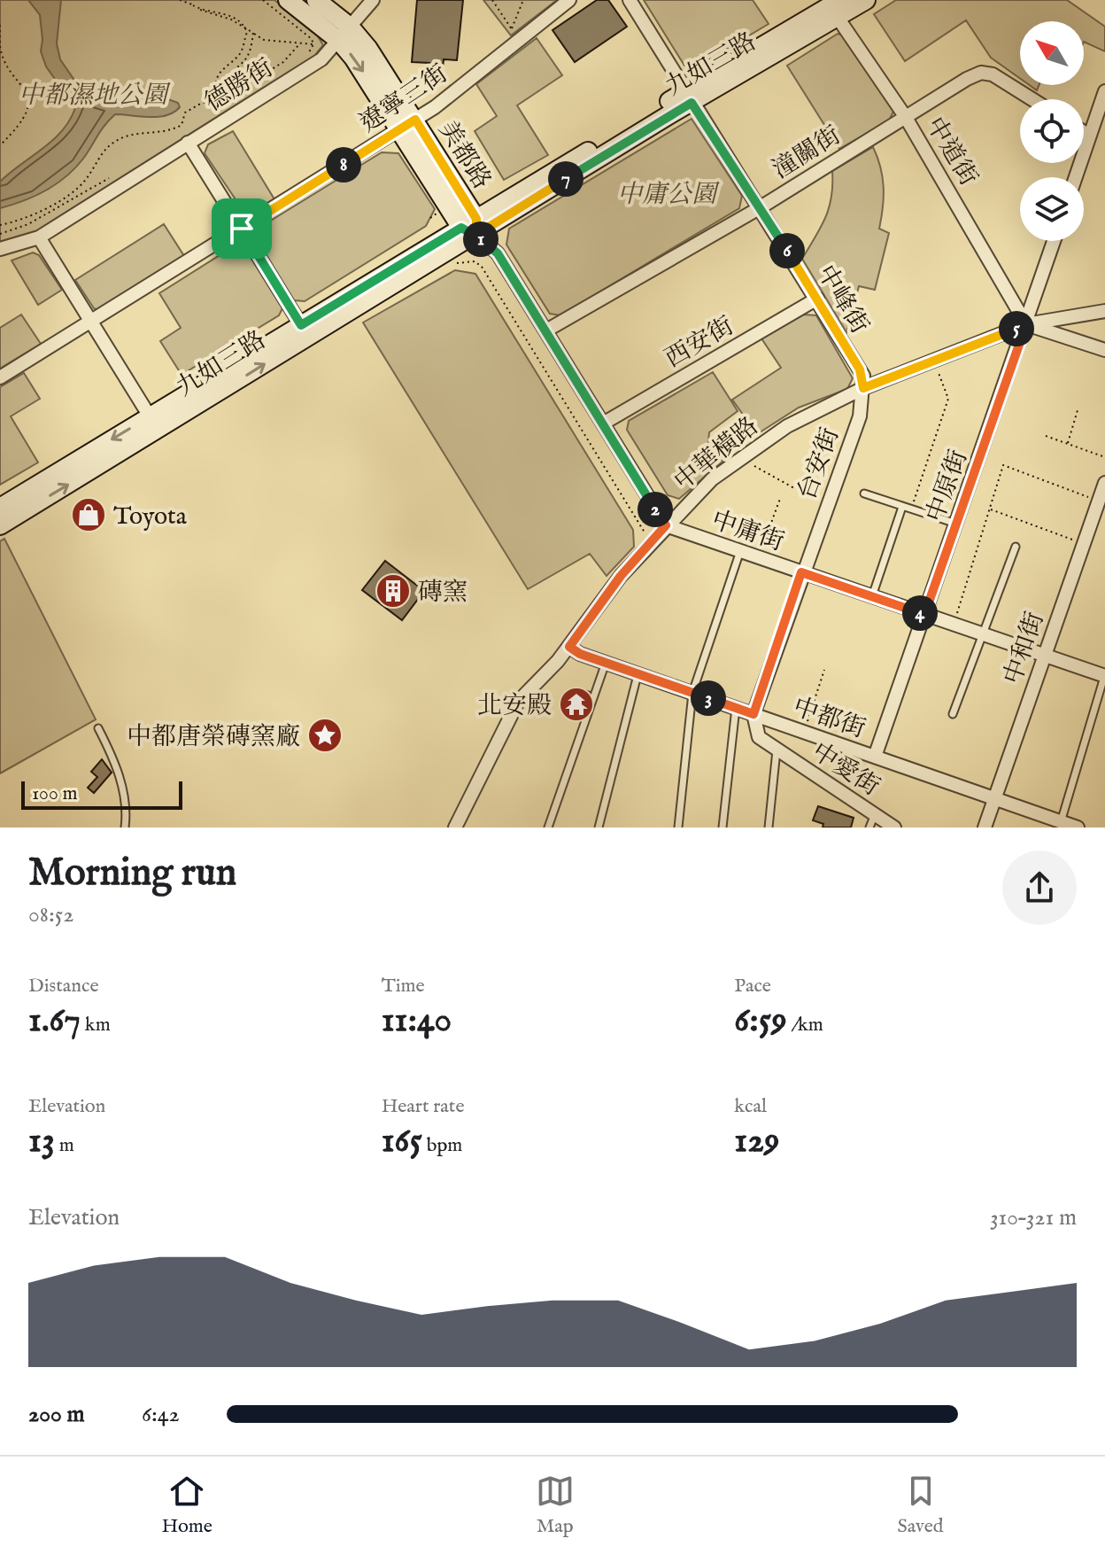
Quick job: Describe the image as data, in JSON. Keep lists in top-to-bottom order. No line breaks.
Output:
{"streets":{"street":["九如三路","德勝街","遼寧三街","中道街","潼關街","美都路","中峰街","西安街","中華橫路","台安街","中原街","中庸街","中和街","中都街","中愛街"]},"crossings":[["九如三路","中道街"],["九如三路","美都路"],["九如三路","中峰街"],["德勝街","美都路"],["遼寧三街","美都路"],["中道街","潼關街"],["中道街","中華橫路"],["中道街","中原街"],["潼關街","中峰街"],["中峰街","西安街"],["中峰街","中華橫路"],["中峰街","台安街"],["中華橫路","台安街"],["中華橫路","中原街"],["中華橫路","中庸街"],["中華橫路","中都街"],["台安街","中庸街"],["台安街","中都街"],["台安街","中愛街"],["中原街","中庸街"],["中原街","中都街"],["中庸街","中和街"],["中和街","中都街"],["中都街","中愛街"]],"parks":["中都濕地公園","中庸公園"],"places":{"shop":["Toyota"],"building":["磚窯"],"temple":["北安殿"],"place":["中都唐榮磚窯廠"]},"scale_bar":"100 m","north":"top left","page":{"pins":["8","7","1","6","5","2","4","3"],"scale":"100 m","heading":["Morning run","08:52"],"stats":[["Distance","1.67 km"],["Time","11:40"],["Pace","6:59 /km"],["Elevation","13 m"],["Heart rate","165 bpm"],["kcal","129"]],"chart":["Elevation","310–321 m"],"list":[{"name":"200 m","note":"6:42"}],"tabs":["Home","Map","Saved"]}}
